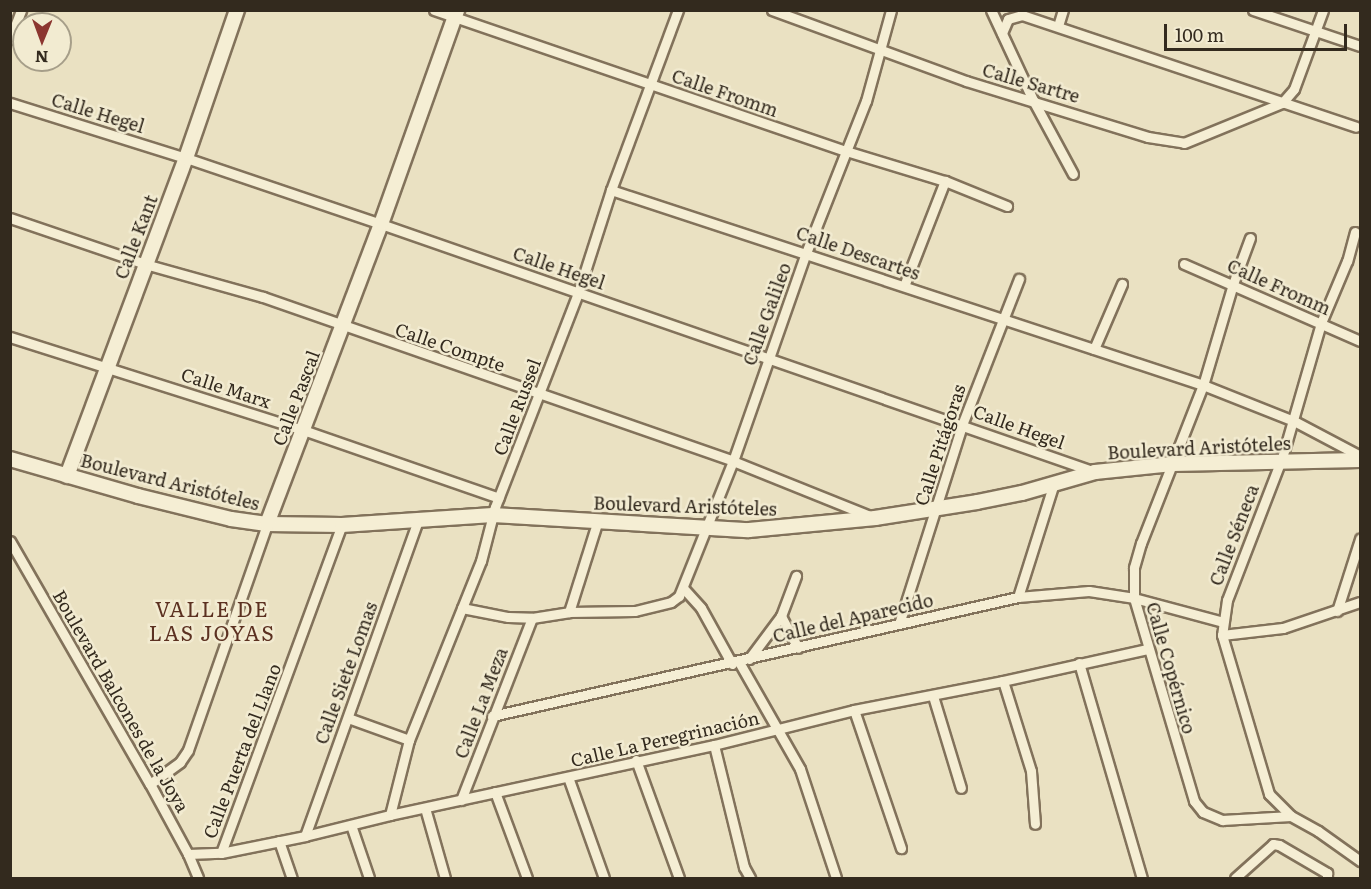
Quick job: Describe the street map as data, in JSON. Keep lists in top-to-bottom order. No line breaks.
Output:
{"streets":{"street":["Calle Sartre","Calle Fromm","Calle Hegel","Calle Kant","Calle Descartes","Calle Galileo","Calle Compte","Calle Marx","Calle Pascal","Calle Russel","Calle Pitágoras","Boulevard Aristóteles","Calle Séneca","Calle del Aparecido","Calle Copérnico","Calle Siete Lomas","Boulevard Balcones de la Joya","Calle La Meza","Calle La Peregrinación","Calle Puerta del Llano"]},"crossings":[["Calle Sartre","Calle Galileo"],["Calle Fromm","Calle Galileo"],["Calle Fromm","Calle Pascal"],["Calle Fromm","Calle Russel"],["Calle Fromm","Calle Séneca"],["Calle Fromm","Calle Copérnico"],["Calle Hegel","Calle Kant"],["Calle Hegel","Calle Galileo"],["Calle Hegel","Calle Pascal"],["Calle Hegel","Calle Russel"],["Calle Hegel","Calle Pitágoras"],["Calle Hegel","Boulevard Aristóteles"],["Calle Kant","Calle Compte"],["Calle Kant","Calle Marx"],["Calle Kant","Boulevard Aristóteles"],["Calle Descartes","Calle Galileo"],["Calle Descartes","Calle Russel"],["Calle Descartes","Calle Pitágoras"],["Calle Descartes","Boulevard Aristóteles"],["Calle Descartes","Calle Séneca"],["Calle Descartes","Calle Copérnico"],["Calle Galileo","Calle Compte"],["Calle Galileo","Boulevard Aristóteles"],["Calle Compte","Calle Pascal"],["Calle Compte","Calle Russel"],["Calle Compte","Boulevard Aristóteles"],["Calle Marx","Calle Pascal"],["Calle Marx","Calle Russel"],["Calle Pascal","Boulevard Aristóteles"],["Calle Pascal","Boulevard Balcones de la Joya"],["Calle Russel","Boulevard Aristóteles"],["Calle Russel","Calle La Peregrinación"],["Calle Pitágoras","Boulevard Aristóteles"],["Calle Pitágoras","Calle del Aparecido"],["Boulevard Aristóteles","Calle Séneca"],["Boulevard Aristóteles","Calle Copérnico"],["Boulevard Aristóteles","Calle Siete Lomas"],["Boulevard Aristóteles","Calle Puerta del Llano"],["Calle Séneca","Calle del Aparecido"],["Calle Séneca","Calle Copérnico"],["Calle del Aparecido","Calle Copérnico"],["Calle del Aparecido","Calle La Meza"],["Calle Copérnico","Calle La Peregrinación"],["Calle Siete Lomas","Calle La Peregrinación"],["Boulevard Balcones de la Joya","Calle La Peregrinación"],["Calle La Meza","Calle La Peregrinación"],["Calle La Peregrinación","Calle Puerta del Llano"]],"districts":["VALLE DE LAS JOYAS"],"scale_bar":"100 m","north":"bottom"}
